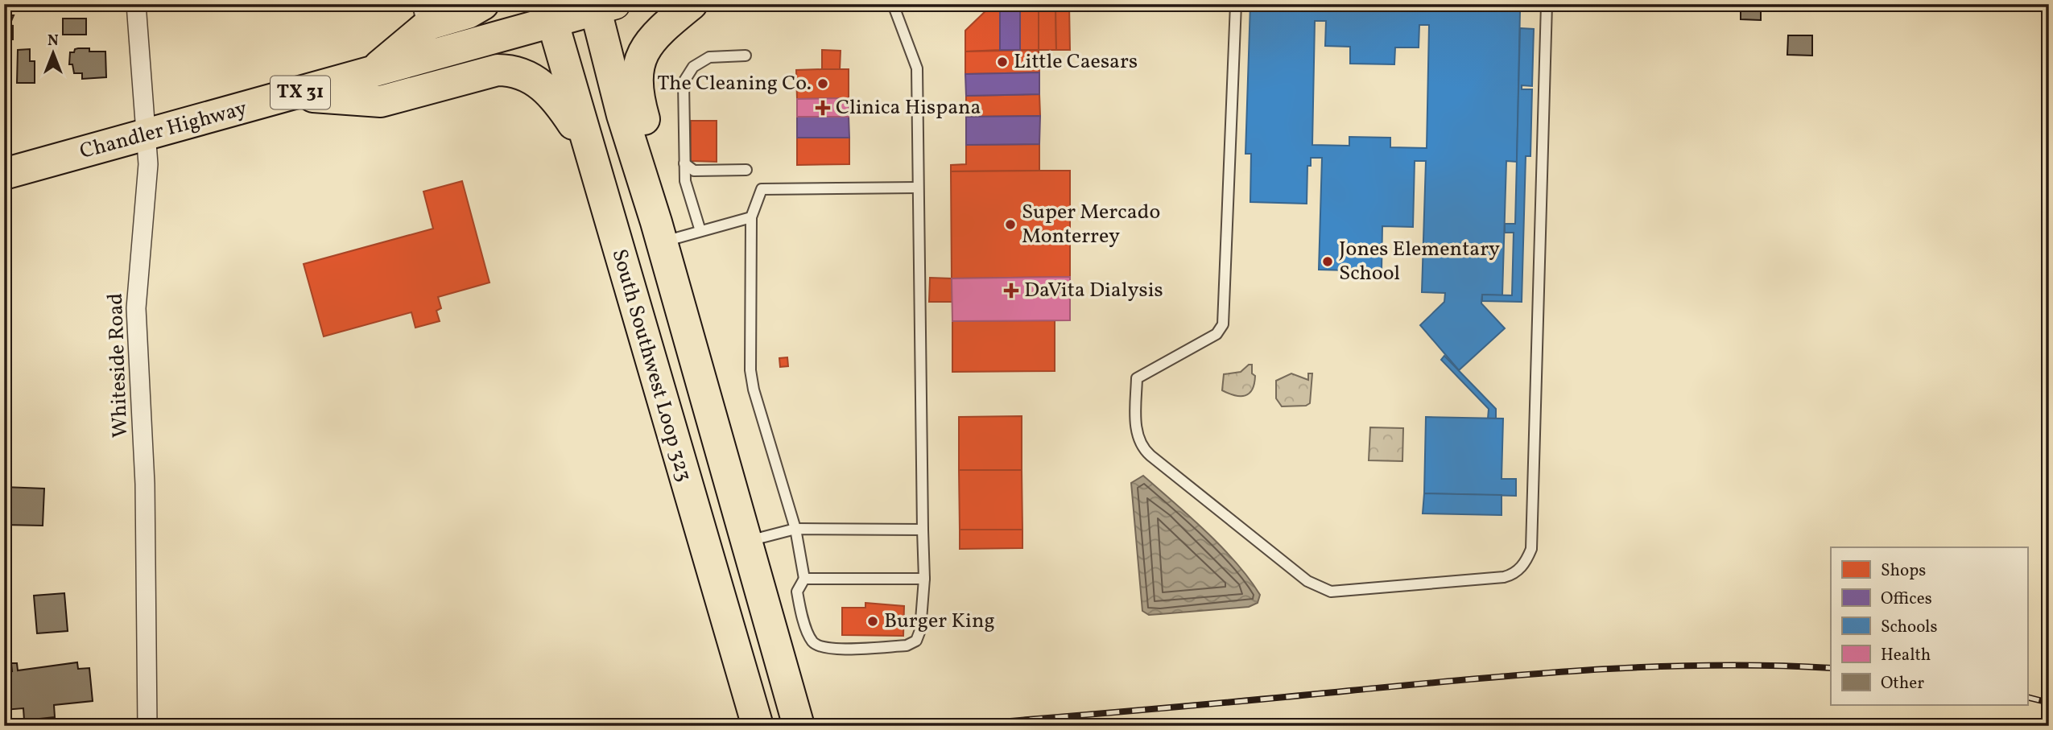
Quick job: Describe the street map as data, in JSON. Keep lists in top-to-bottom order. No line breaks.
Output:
{"streets":{"highway":["TX 31","Chandler Highway","South Southwest Loop 323"],"street":["Whiteside Road"]},"crossings":[["Chandler Highway","Whiteside Road"],["Chandler Highway","South Southwest Loop 323"]],"places":{"other":["Little Caesars","The Cleaning Co.","Super Mercado Monterrey","Jones Elementary School","Burger King"],"health":["Clinica Hispana","DaVita Dialysis"]},"legend":["Shops","Offices","Schools","Health","Other"],"north":"top"}
